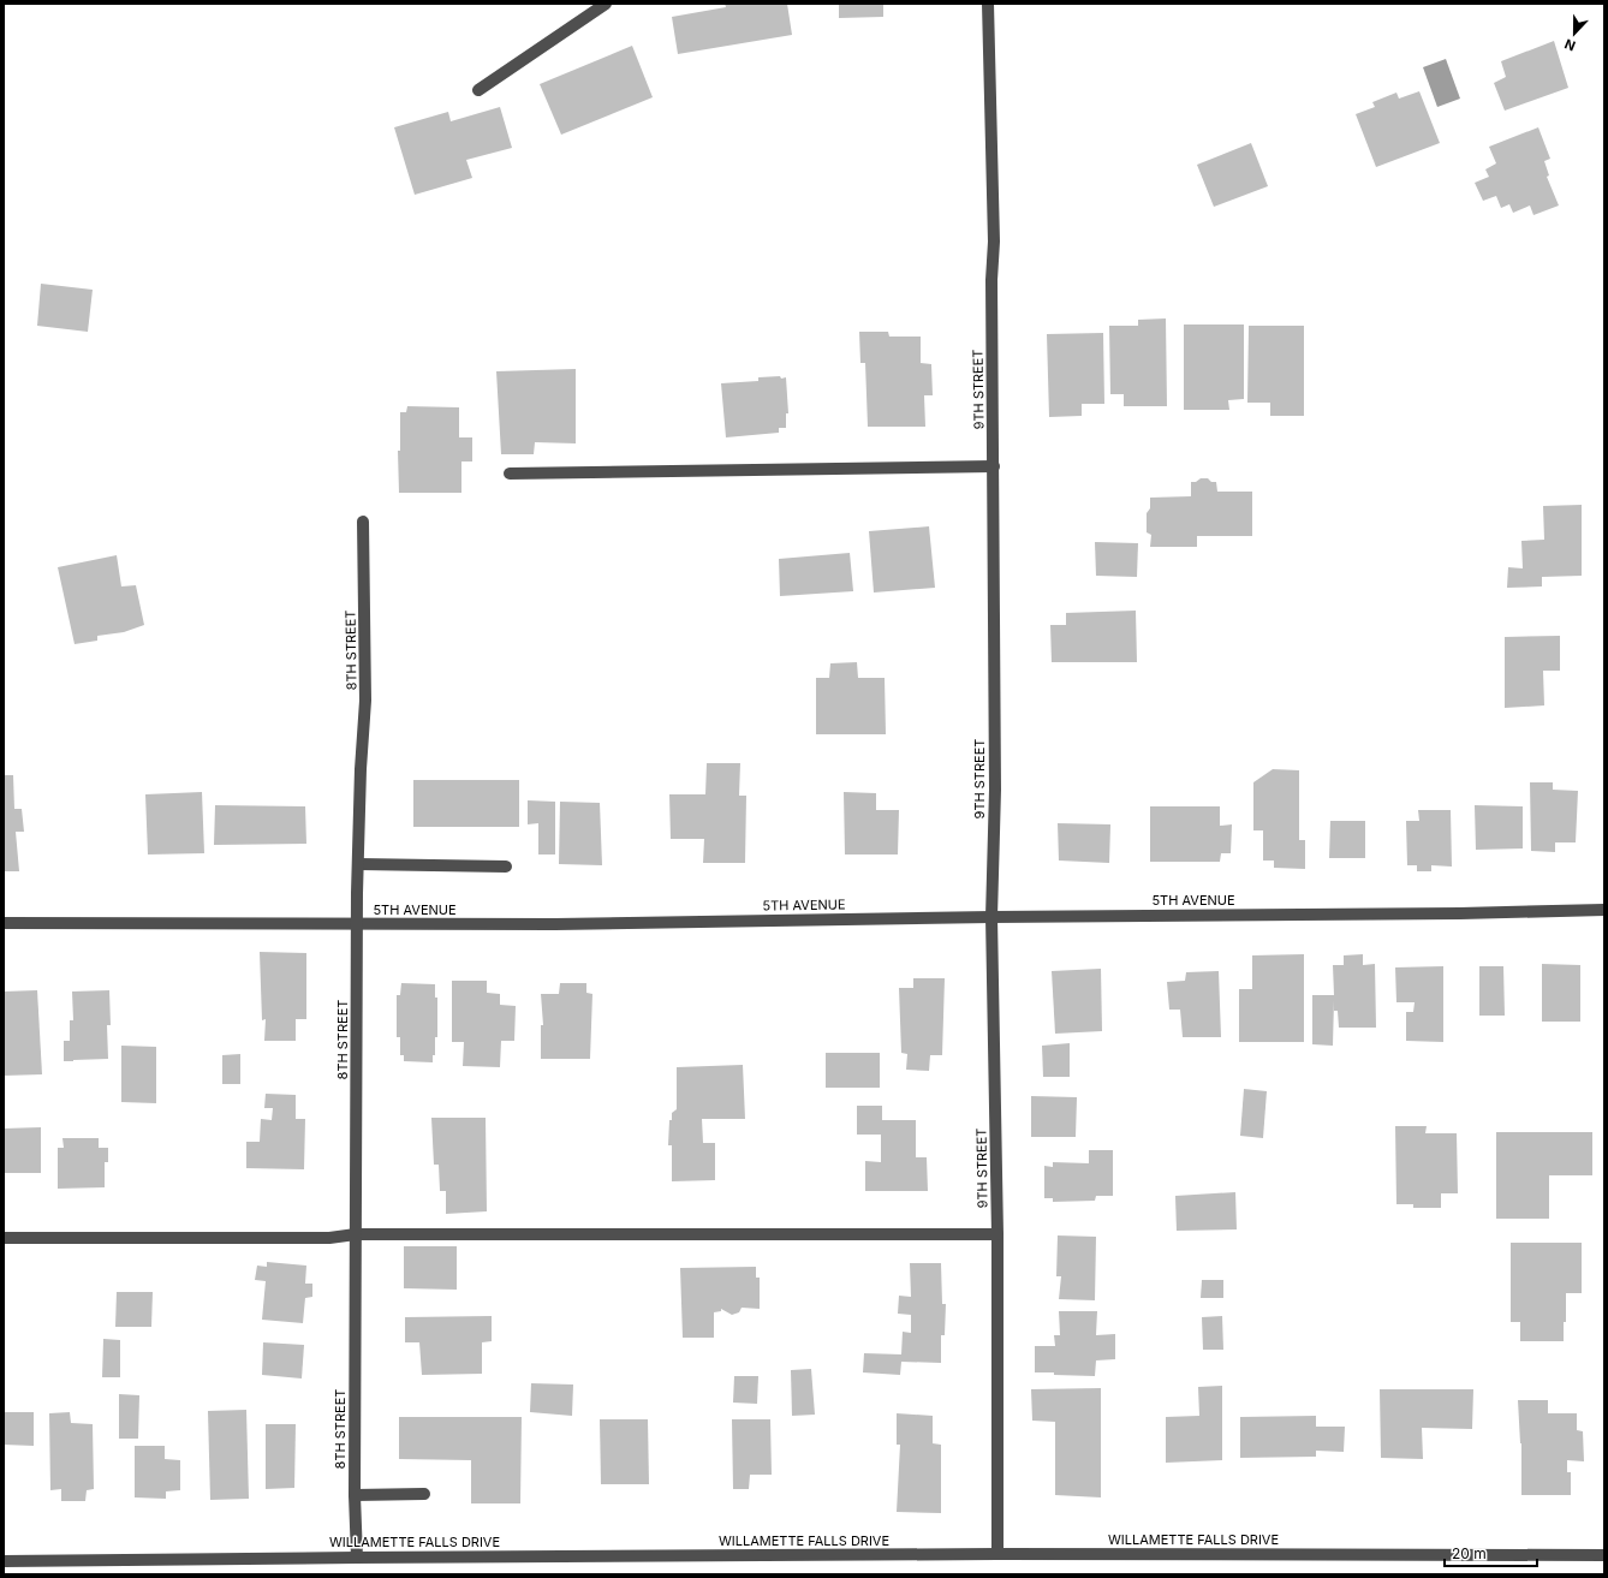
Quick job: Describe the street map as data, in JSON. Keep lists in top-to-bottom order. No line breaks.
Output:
{"streets":{"street":["9TH STREET","8TH STREET","5TH AVENUE","WILLAMETTE FALLS DRIVE"]},"crossings":[["9TH STREET","5TH AVENUE"],["9TH STREET","WILLAMETTE FALLS DRIVE"],["8TH STREET","5TH AVENUE"],["8TH STREET","WILLAMETTE FALLS DRIVE"]],"scale_bar":"20 m","north":"bottom"}
